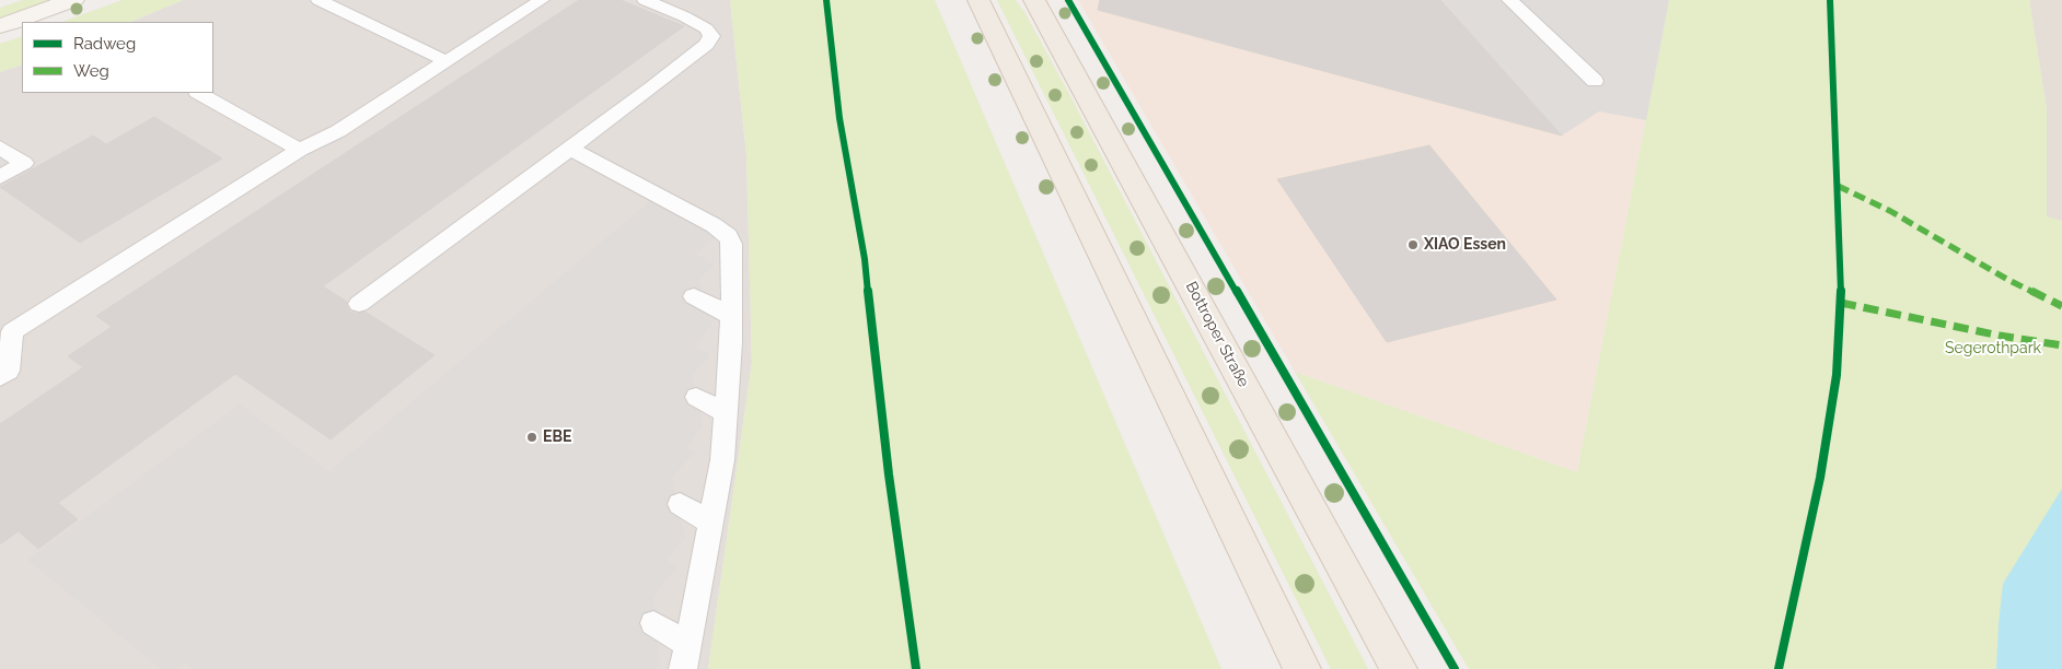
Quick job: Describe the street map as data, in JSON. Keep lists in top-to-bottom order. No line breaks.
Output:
{"streets":{"main road":["Bottroper Straße"]},"parks":["Segerothpark"],"places":["XIAO Essen","EBE"],"legend":["Radweg","Weg"]}
